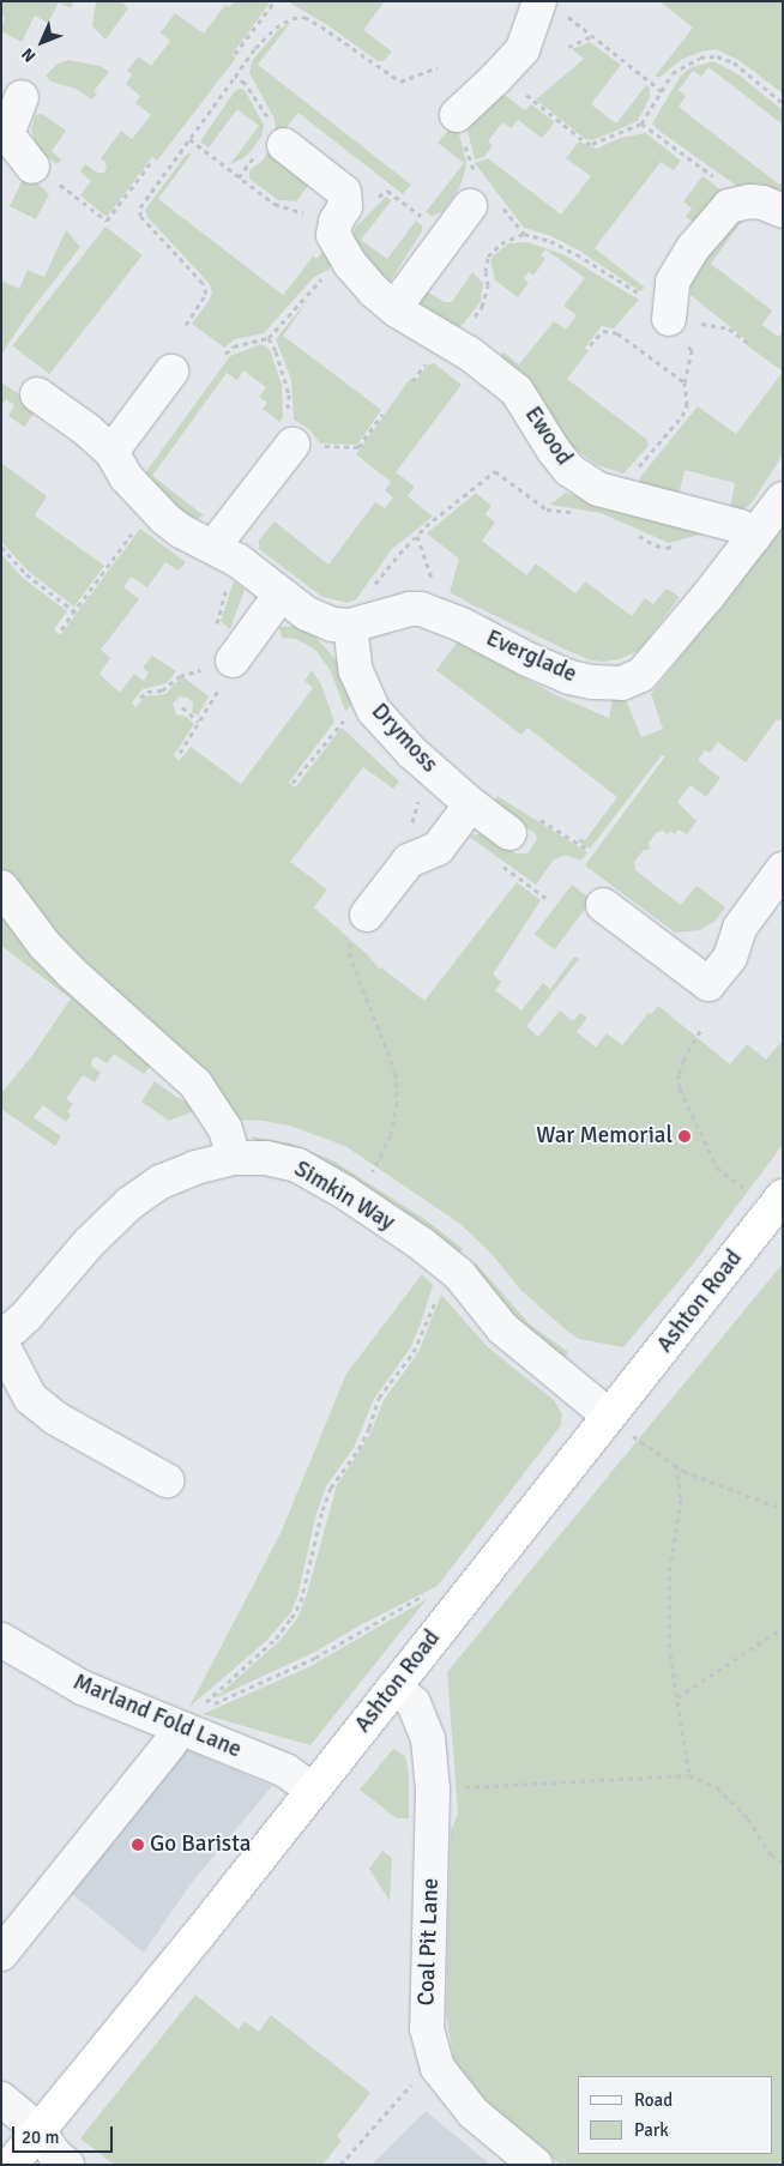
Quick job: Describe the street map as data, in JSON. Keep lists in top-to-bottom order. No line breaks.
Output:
{"streets":{"highway":["Ashton Road"],"street":["Ewood","Everglade","Drymoss","Simkin Way","Marland Fold Lane","Coal Pit Lane"]},"crossings":[["Ewood","Everglade"],["Everglade","Drymoss"],["Simkin Way","Ashton Road"],["Ashton Road","Marland Fold Lane"],["Ashton Road","Coal Pit Lane"]],"places":["War Memorial","Go Barista"],"legend":["Road","Park"],"scale_bar":"20 m","north":"bottom left"}
